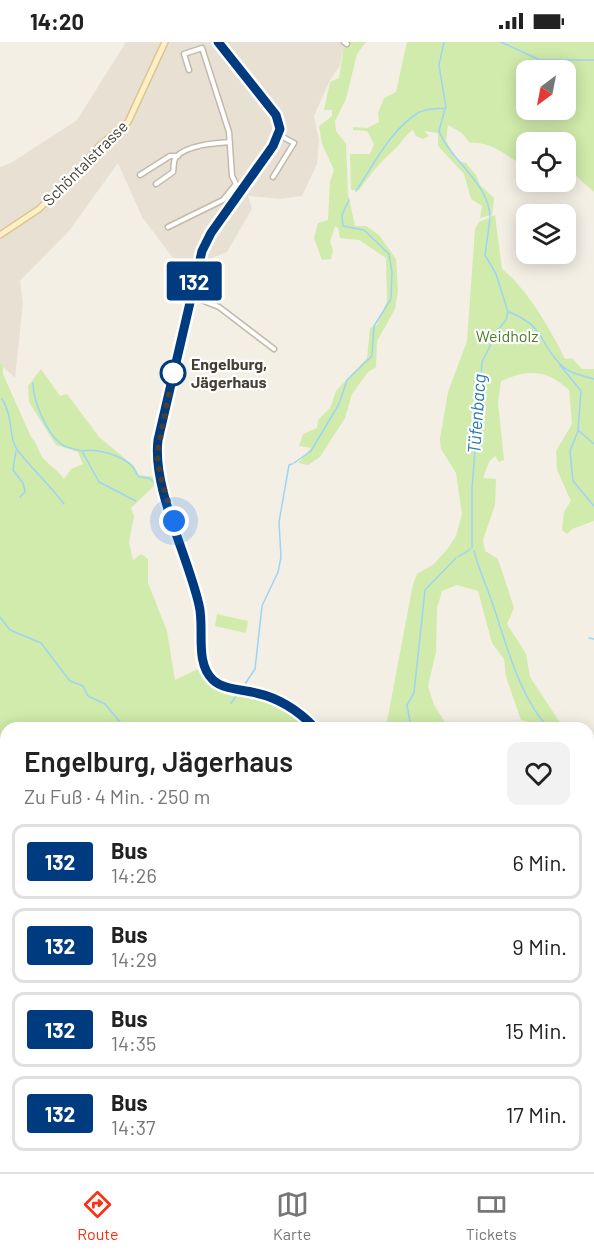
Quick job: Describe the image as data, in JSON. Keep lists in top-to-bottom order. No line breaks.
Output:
{"streets":{"street":["Schöntalstrasse"]},"water":["Tüfenbacg"],"parks":["Weidholz"],"places":["Engelburg, Jägerhaus"],"lines":["bus line 132"],"north":"bottom left","page":{"status":"14:20","on_map":"132","heading":["Engelburg, Jägerhaus","Zu Fuß · 4 Min. · 250 m"],"list":[{"mark":"132","name":"Bus","note":"14:26","value":"6 Min."},{"mark":"132","name":"Bus","note":"14:29","value":"9 Min."},{"mark":"132","name":"Bus","note":"14:35","value":"15 Min."},{"mark":"132","name":"Bus","note":"14:37","value":"17 Min."}],"tabs":["Route","Karte","Tickets"]}}
